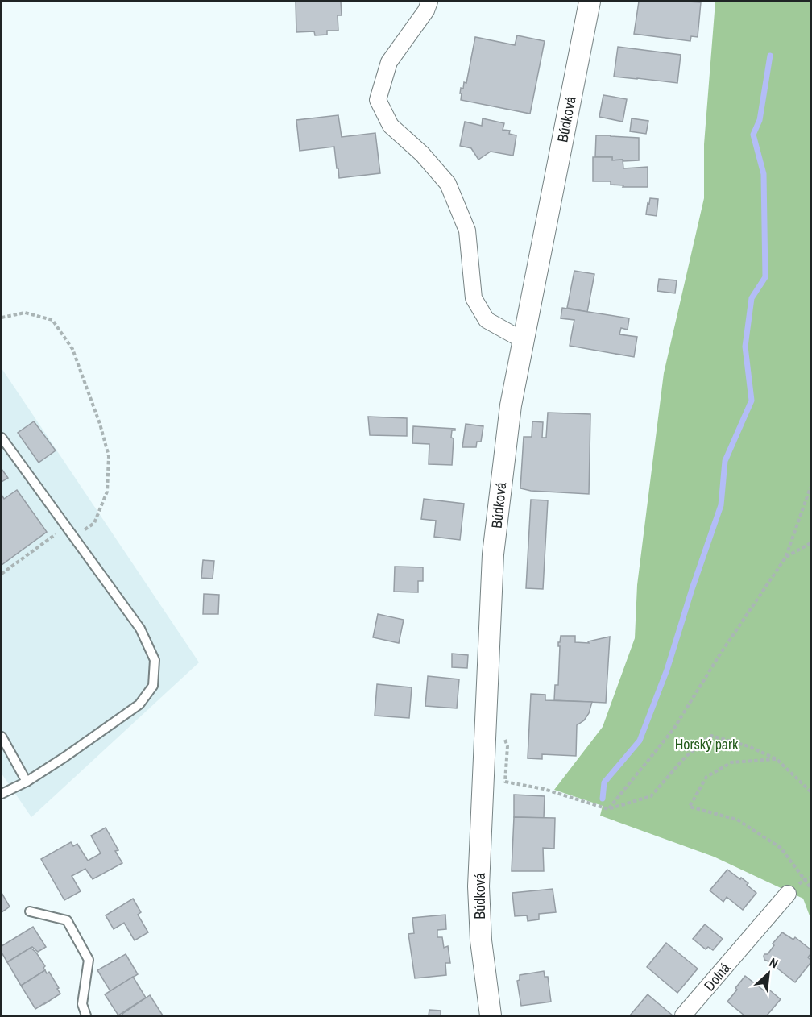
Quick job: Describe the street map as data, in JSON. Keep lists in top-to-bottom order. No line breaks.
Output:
{"streets":{"street":["Búdková","Dolná"]},"parks":["Horský park"],"north":"top right"}
